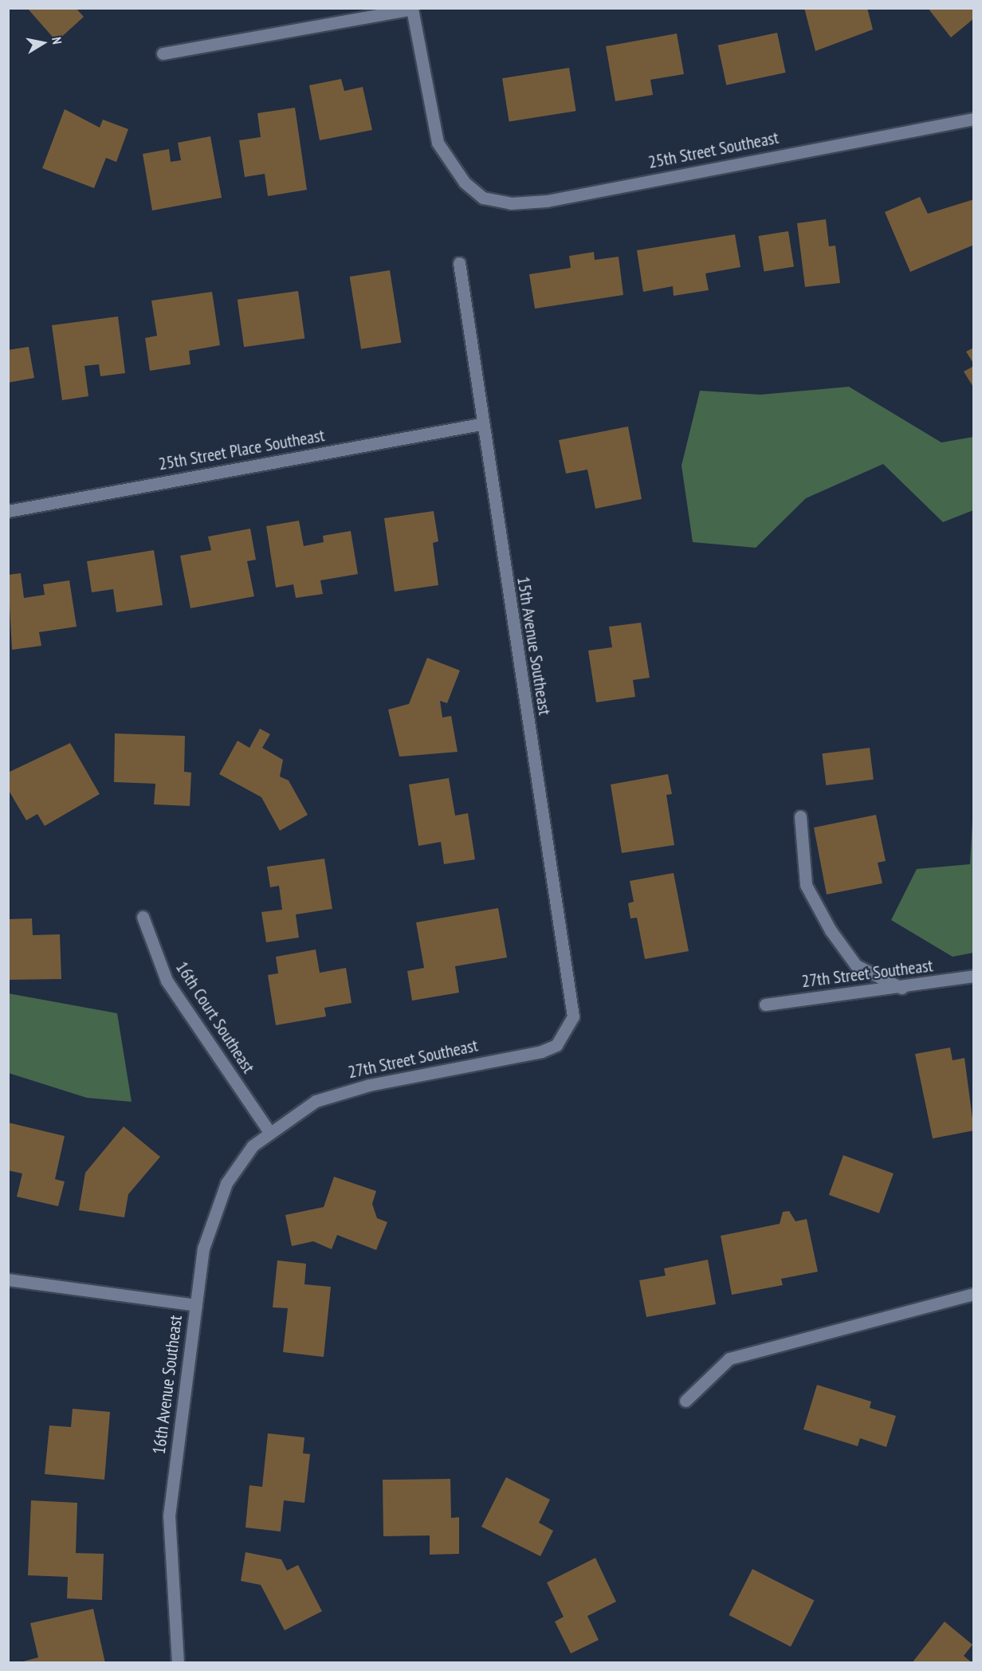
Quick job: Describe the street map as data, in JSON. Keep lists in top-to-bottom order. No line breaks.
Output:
{"streets":{"street":["25th Street Southeast","25th Street Place Southeast","15th Avenue Southeast","27th Street Southeast","16th Court Southeast","16th Avenue Southeast"]},"crossings":[["25th Street Place Southeast","15th Avenue Southeast"],["15th Avenue Southeast","27th Street Southeast"],["27th Street Southeast","16th Court Southeast"],["27th Street Southeast","16th Avenue Southeast"],["16th Court Southeast","16th Avenue Southeast"]],"north":"right"}
